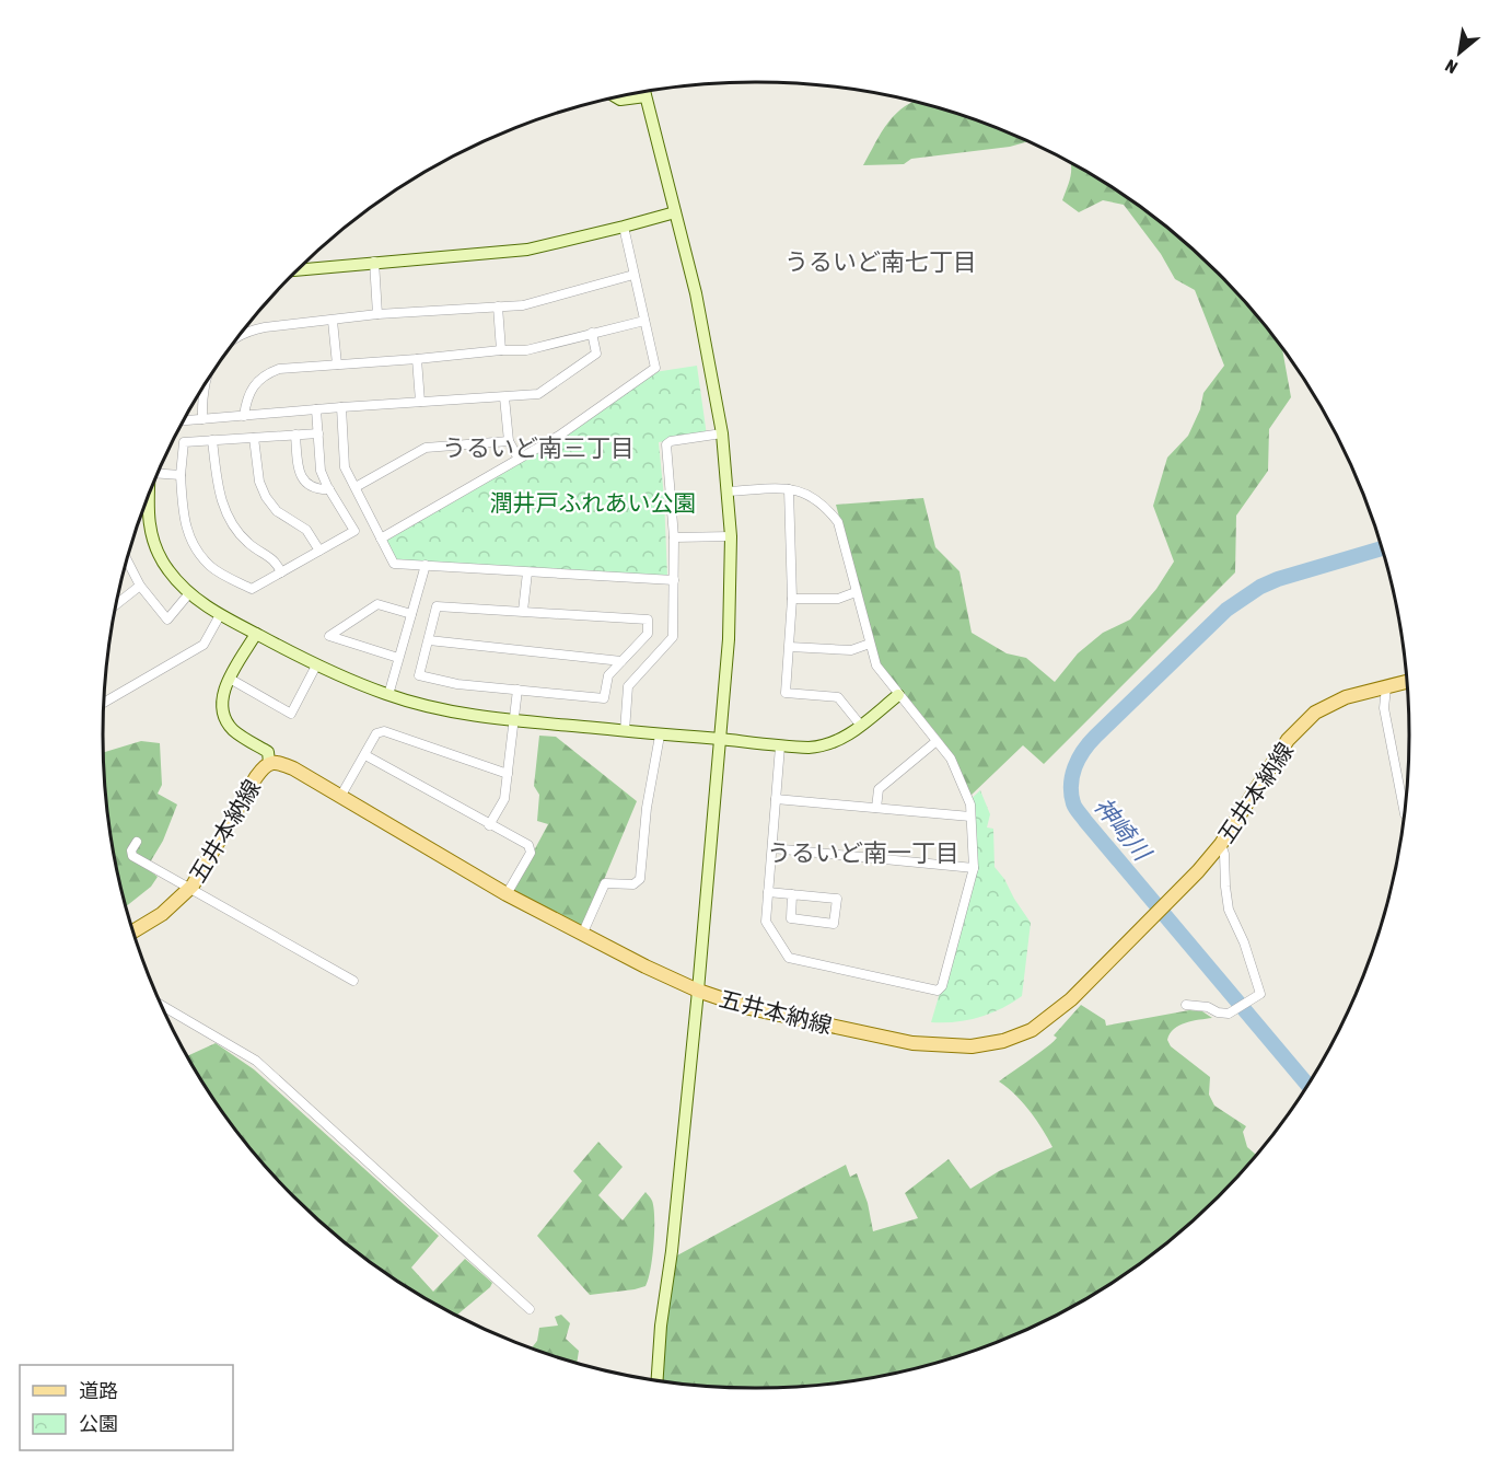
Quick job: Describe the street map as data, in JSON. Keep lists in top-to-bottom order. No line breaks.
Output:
{"streets":{"main road":["五井本納線"]},"districts":["うるいど南七丁目","うるいど南三丁目","うるいど南一丁目"],"water":["神崎川"],"parks":["潤井戸ふれあい公園"],"legend":["道路","公園"],"north":"bottom left"}
